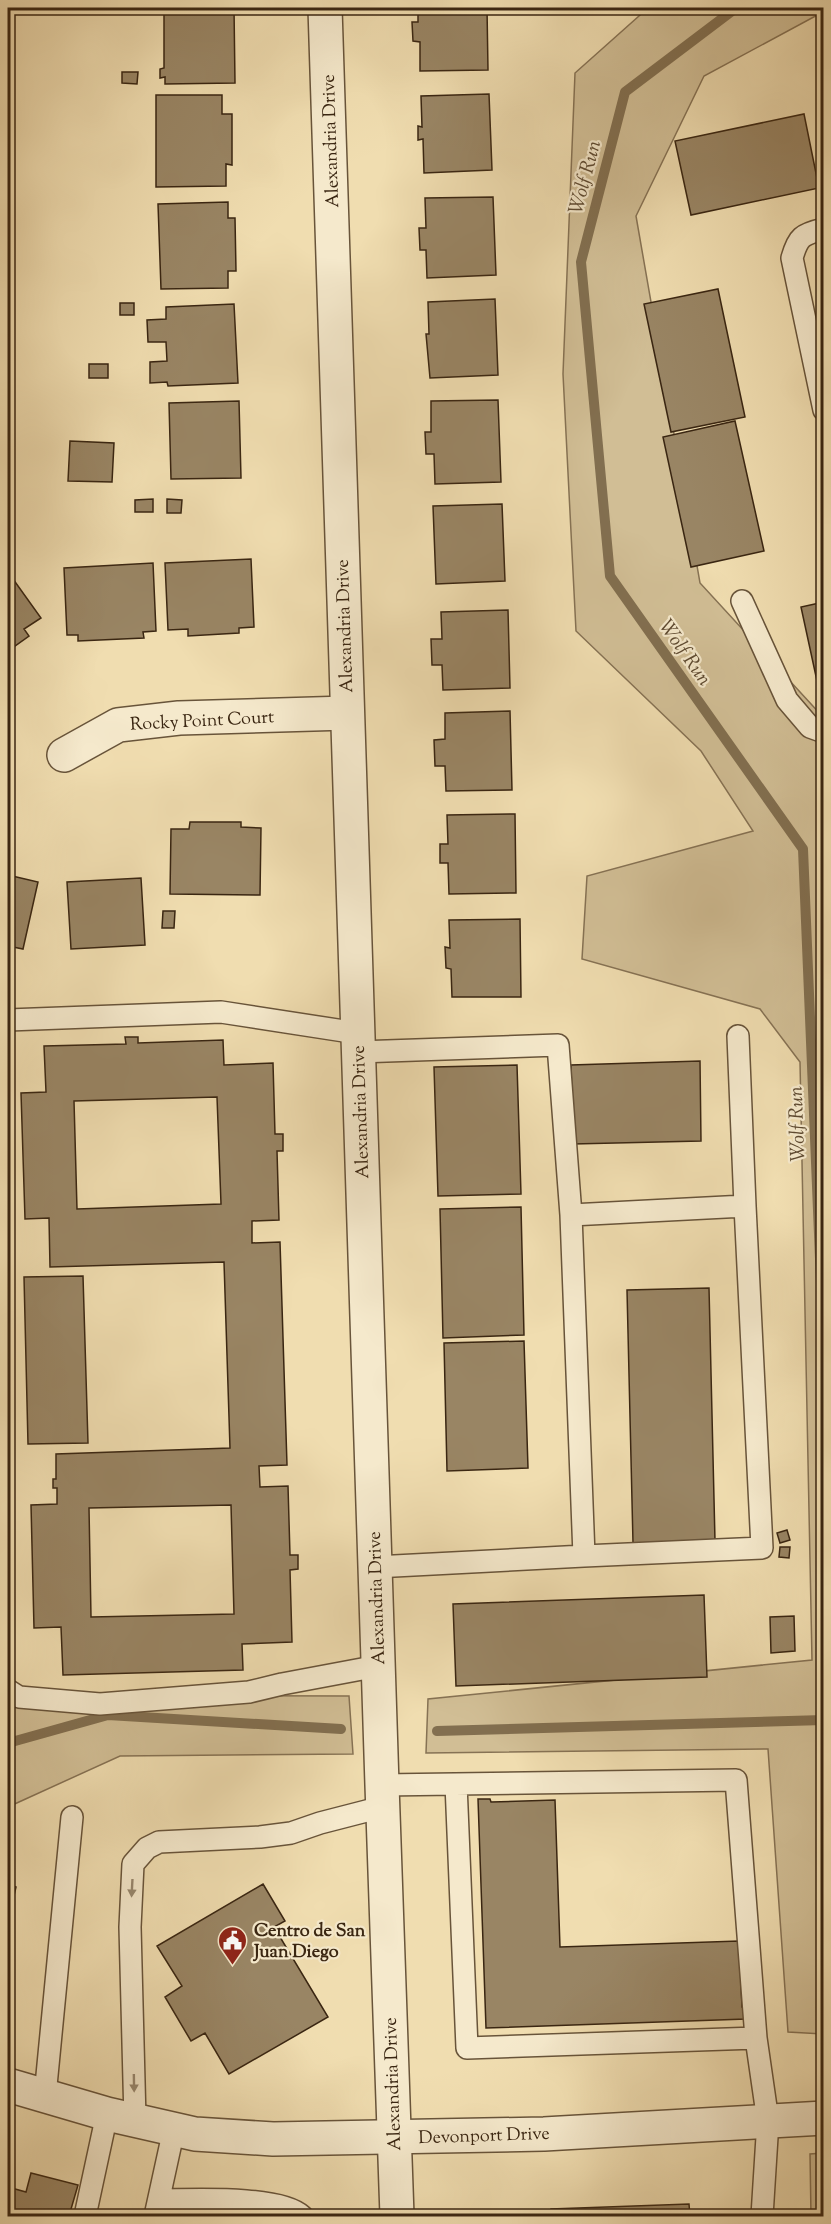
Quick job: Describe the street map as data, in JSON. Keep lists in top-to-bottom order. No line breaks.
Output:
{"streets":{"street":["Alexandria Drive","Rocky Point Court","Devonport Drive"]},"crossings":[["Alexandria Drive","Rocky Point Court"],["Alexandria Drive","Devonport Drive"]],"water":["Wolf Run"],"places":{"public building":["Centro de San Juan Diego"]}}
